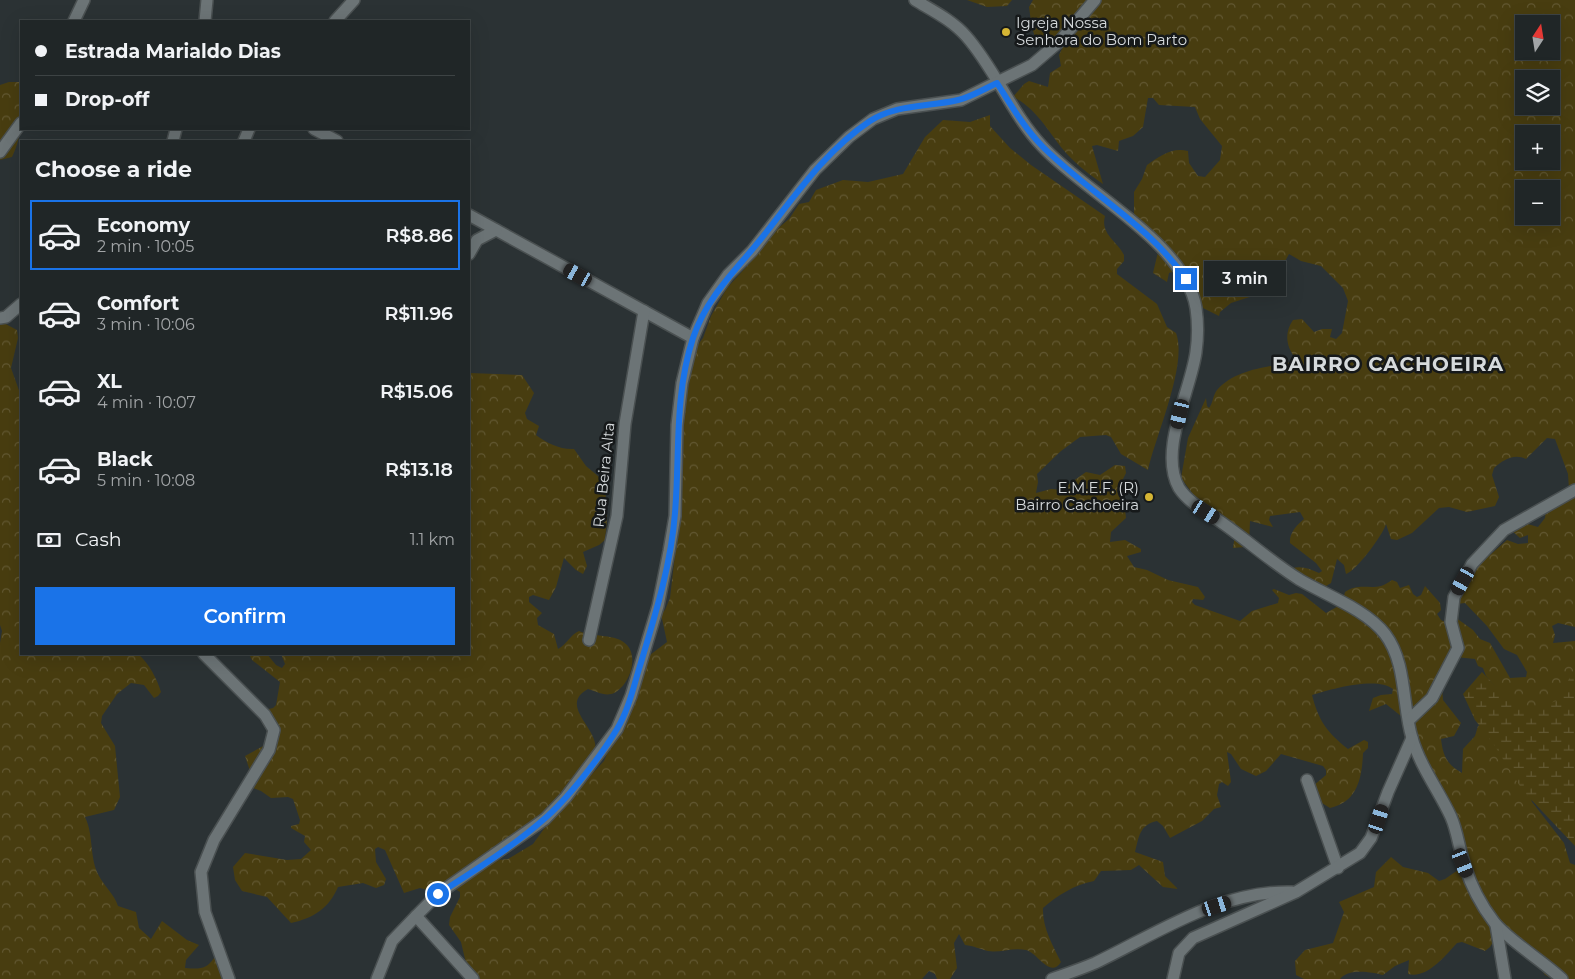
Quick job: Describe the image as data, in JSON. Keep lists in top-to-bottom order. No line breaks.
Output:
{"streets":{"street":["Rua Beira Alta"]},"districts":["BAIRRO CACHOEIRA"],"places":["Igreja Nossa Senhora do Bom Parto","E.M.E.F. (R) Bairro Cachoeira"],"north":"top","page":{"map_buttons":["+","−"],"banner":["Estrada Marialdo Dias","Drop-off"],"heading":"Choose a ride","list":[{"name":"Economy","note":"2 min · 10:05","value":"R$8.86"},{"name":"Comfort","note":"3 min · 10:06","value":"R$11.96"},{"name":"XL","note":"4 min · 10:07","value":"R$15.06"},{"name":"Black","note":"5 min · 10:08","value":"R$13.18"}],"bubble":"3 min","pay":["Cash","1.1 km"],"buttons":"Confirm"}}
